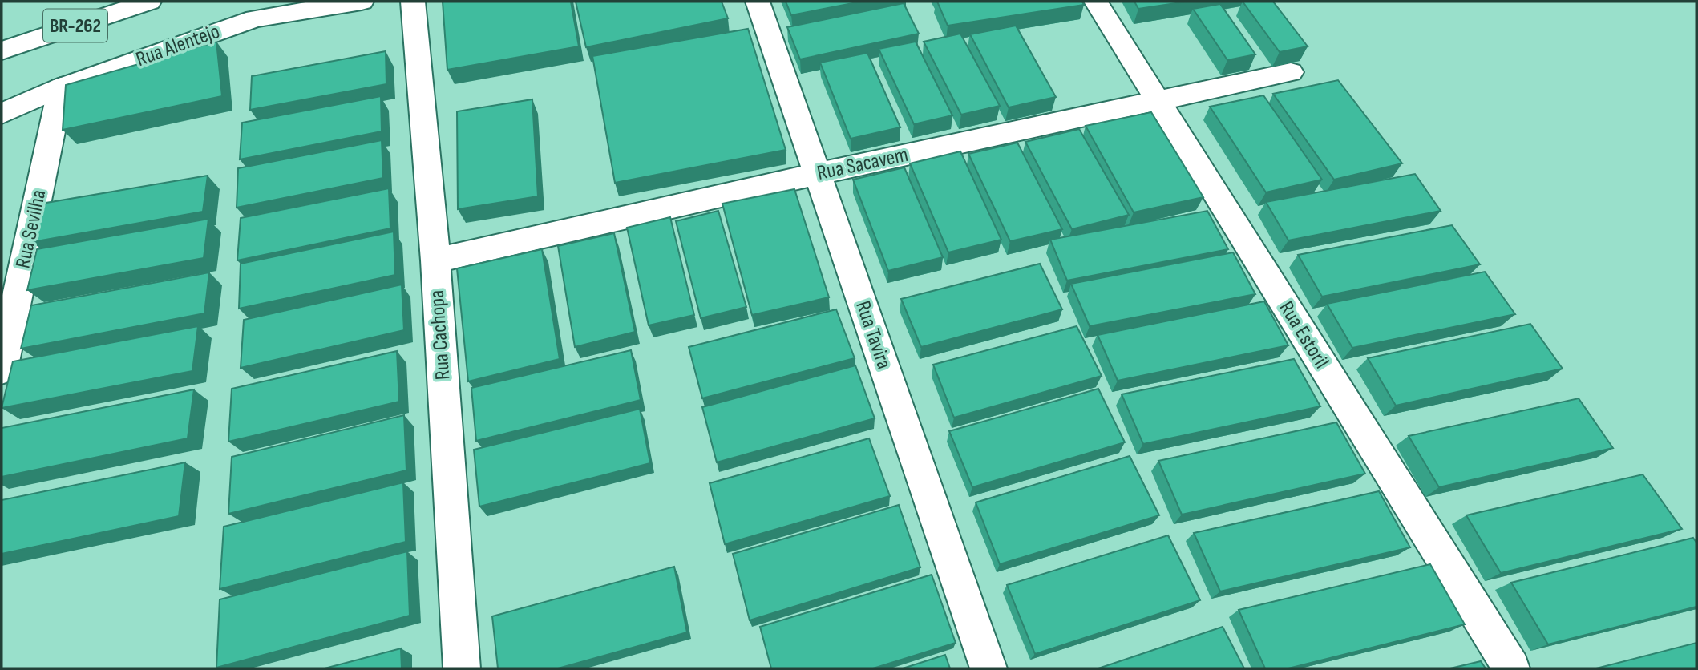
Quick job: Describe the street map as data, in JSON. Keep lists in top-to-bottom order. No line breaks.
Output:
{"streets":{"main road":["BR-262","Rua Alentejo","Rua Sacavem","Rua Sevilha","Rua Cachopa","Rua Tavira","Rua Estoril"]},"crossings":[["Rua Alentejo","Rua Sevilha"],["Rua Sacavem","Rua Cachopa"],["Rua Sacavem","Rua Tavira"],["Rua Sacavem","Rua Estoril"]]}
